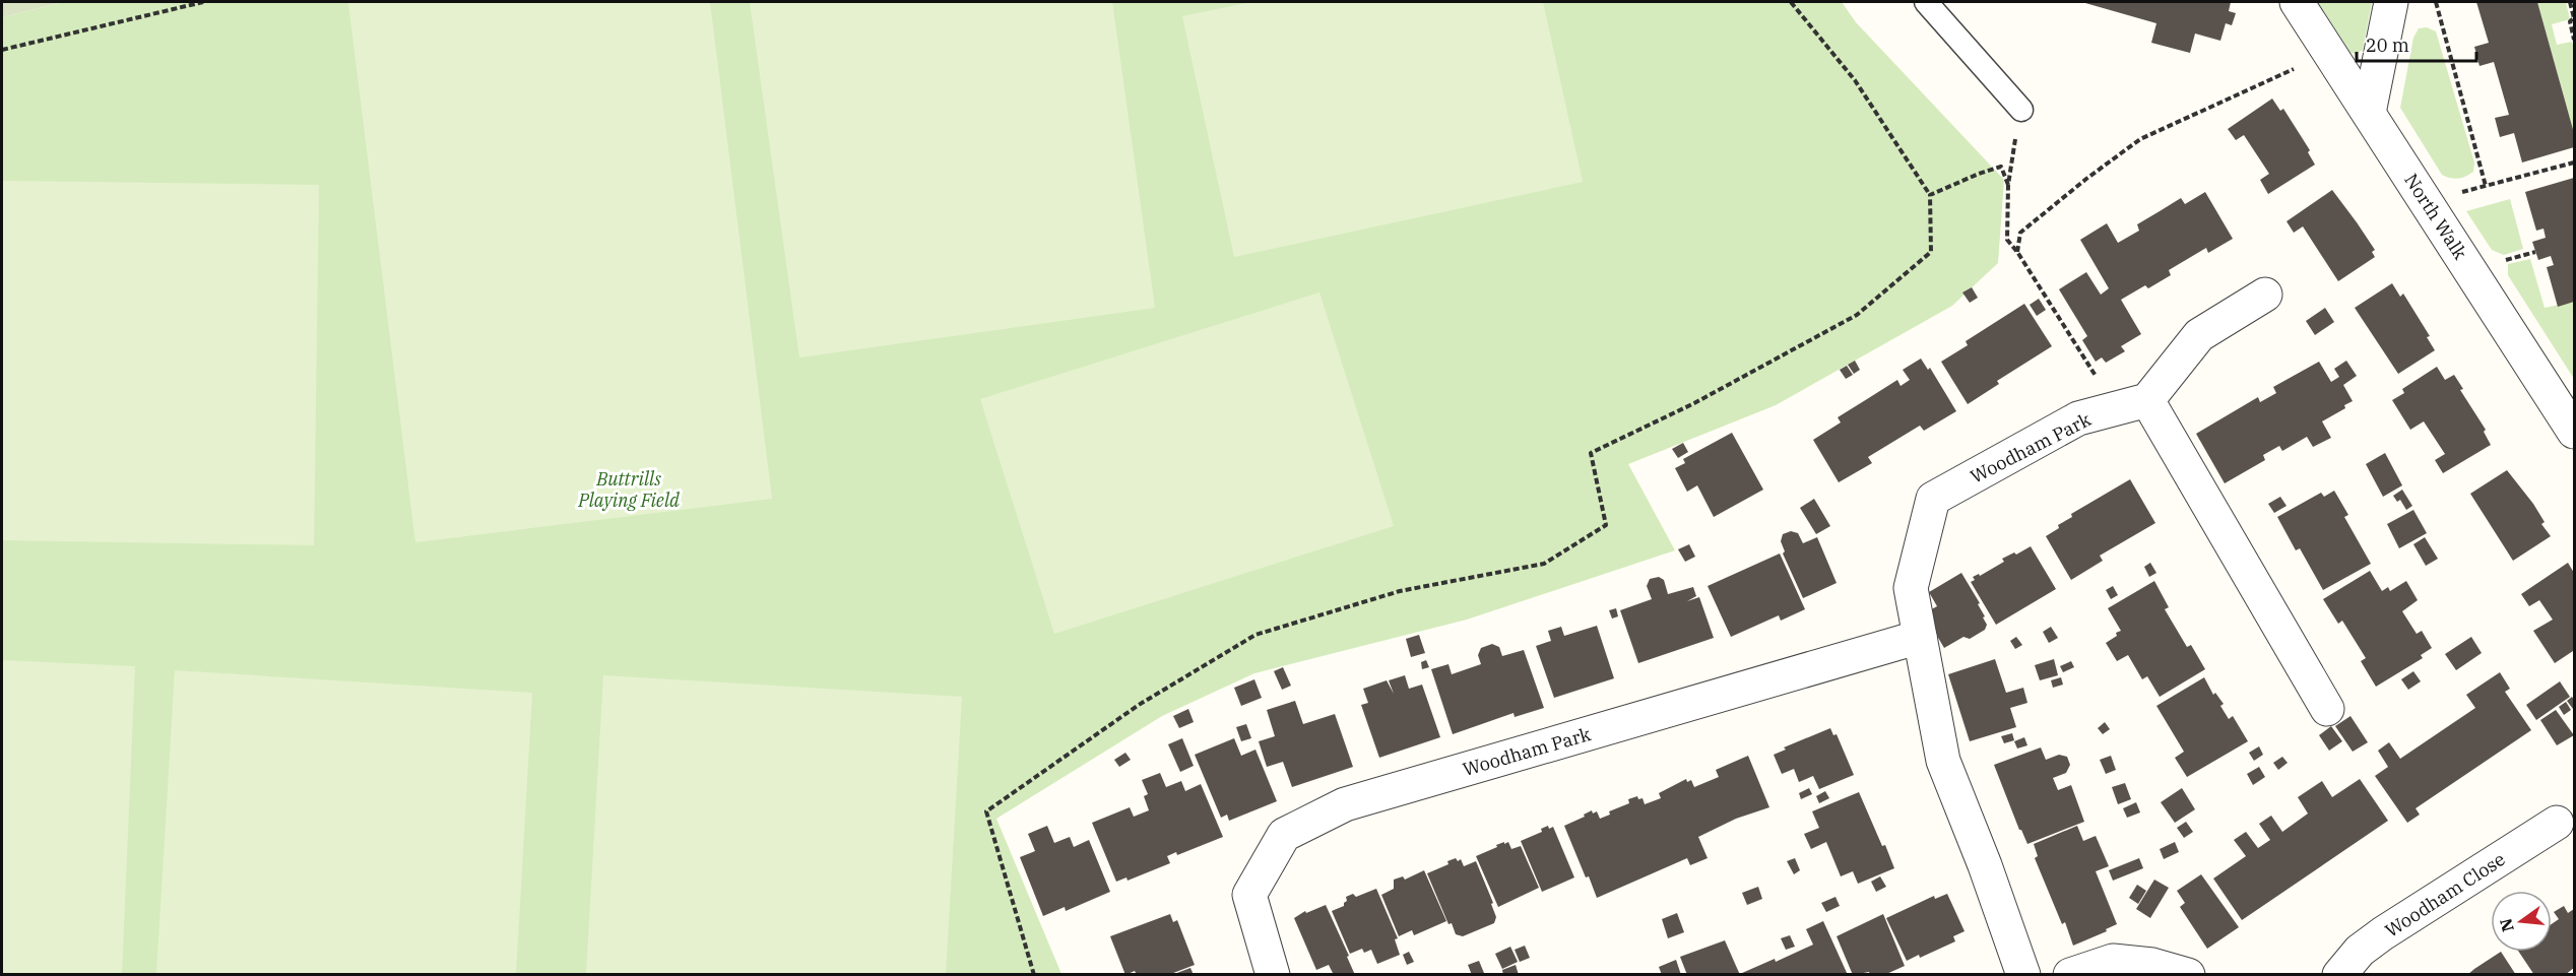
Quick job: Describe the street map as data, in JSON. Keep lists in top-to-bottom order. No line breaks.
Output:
{"streets":{"street":["North Walk","Woodham Park","Woodham Close"]},"parks":["Buttrills Playing Field"],"scale_bar":"20 m","north":"left"}
